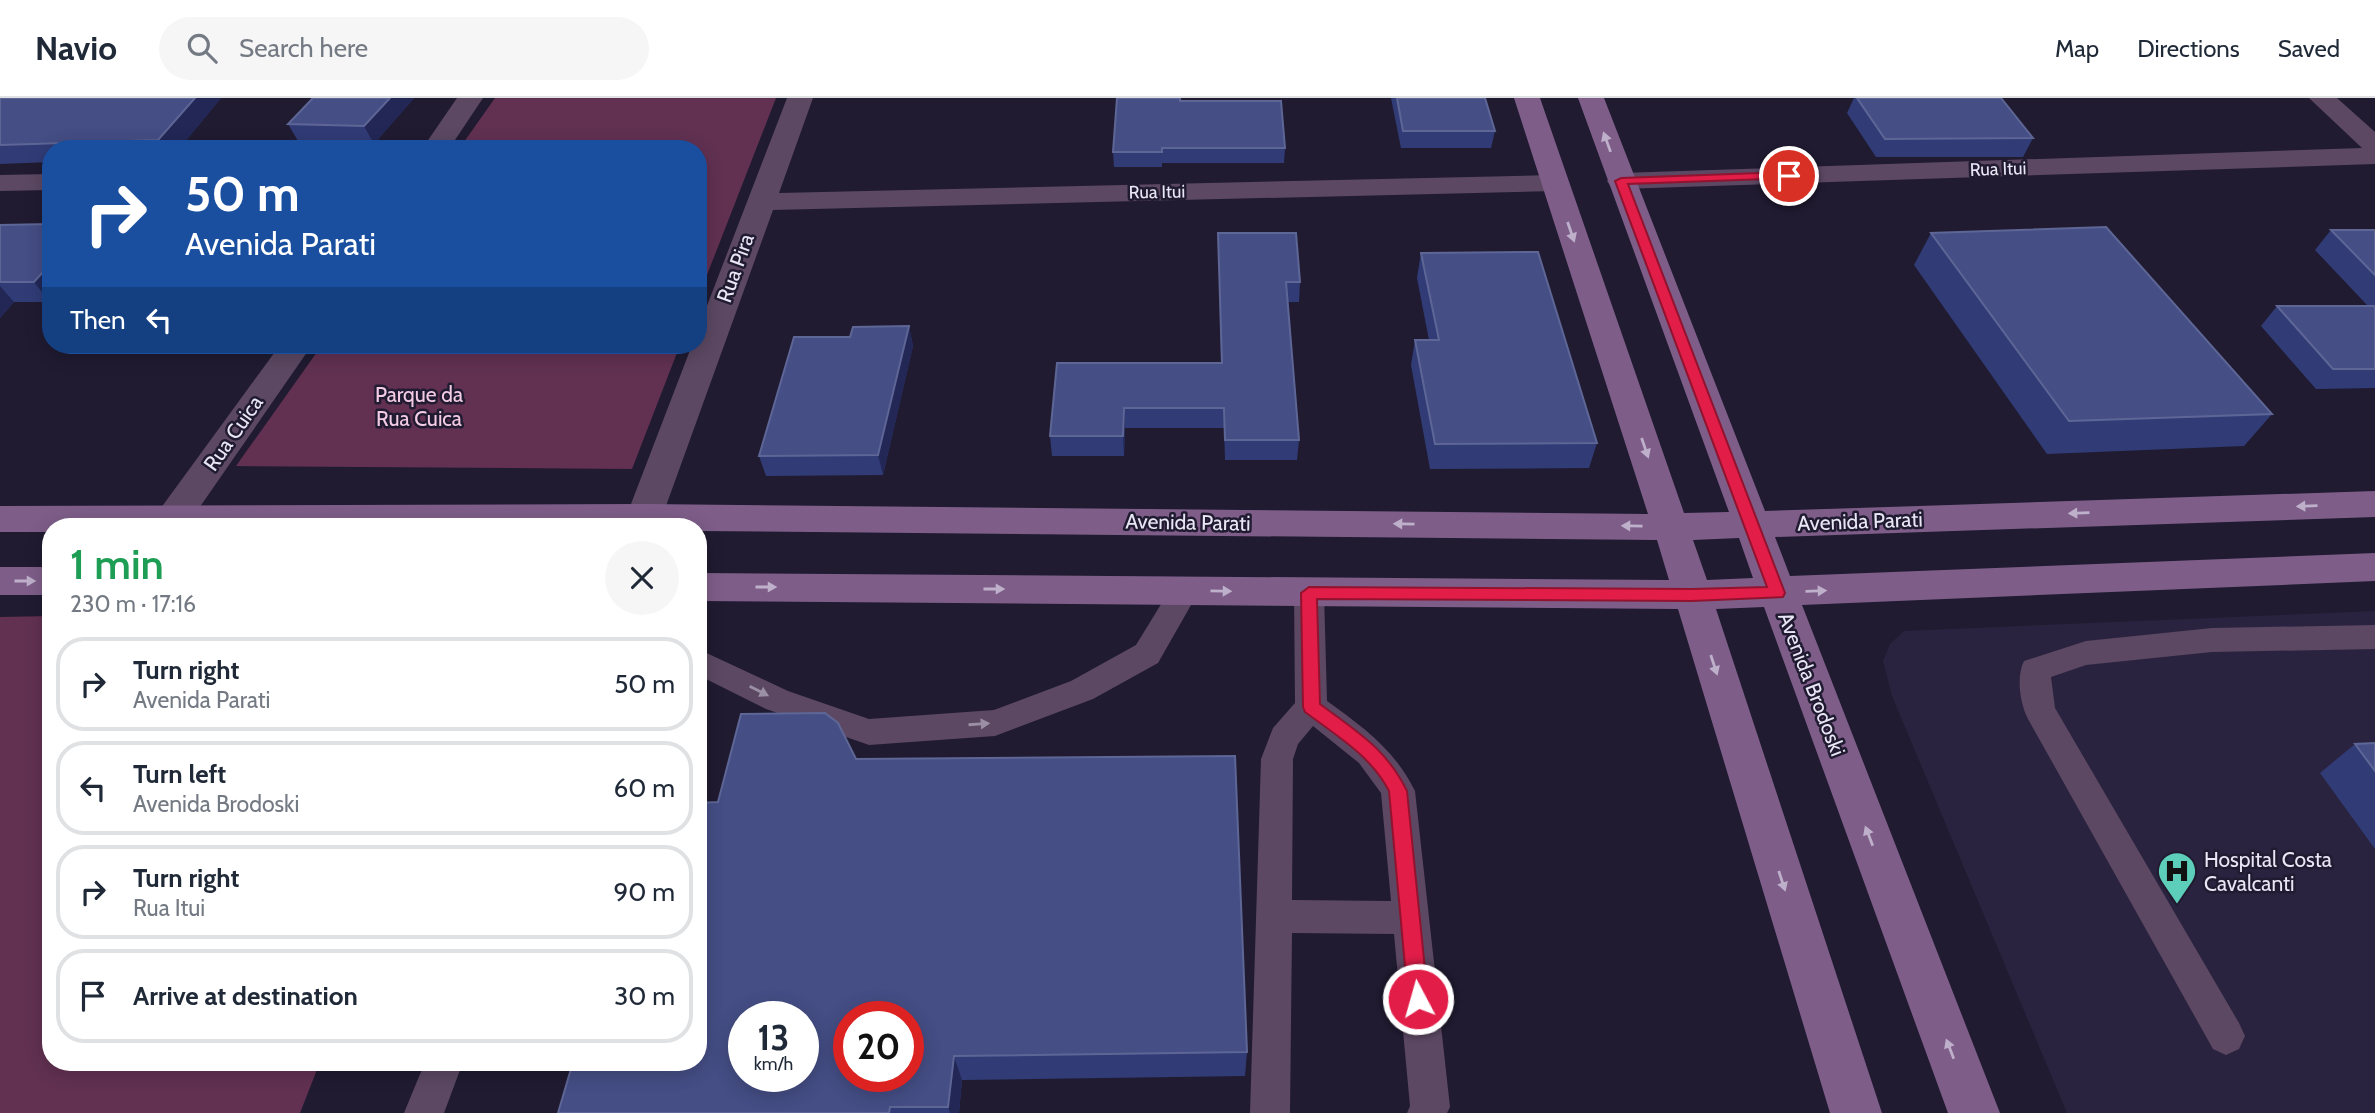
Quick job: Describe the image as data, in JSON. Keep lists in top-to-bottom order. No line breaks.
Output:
{"streets":{"street":["Rua Itui","Rua Pira","Rua Cuica","Avenida Parati","Avenida Brodoski"]},"crossings":[["Rua Itui","Rua Pira"],["Rua Itui","Avenida Brodoski"],["Rua Pira","Avenida Parati"],["Avenida Parati","Avenida Brodoski"]],"parks":["Parque da Rua Cuica"],"places":{"hospital":["Hospital Costa Cavalcanti"]},"page":{"header":"Navio","search":"Search here","nav":["Map","Directions","Saved"],"turn":["50 m","Avenida Parati"],"then":"Then","heading":["1 min","230 m · 17:16"],"list":[{"name":"Turn right","note":"Avenida Parati","value":"50 m"},{"name":"Turn left","note":"Avenida Brodoski","value":"60 m"},{"name":"Turn right","note":"Rua Itui","value":"90 m"},{"name":"Arrive at destination","value":"30 m"}],"speed":"13 km/h","limit":"20"}}
